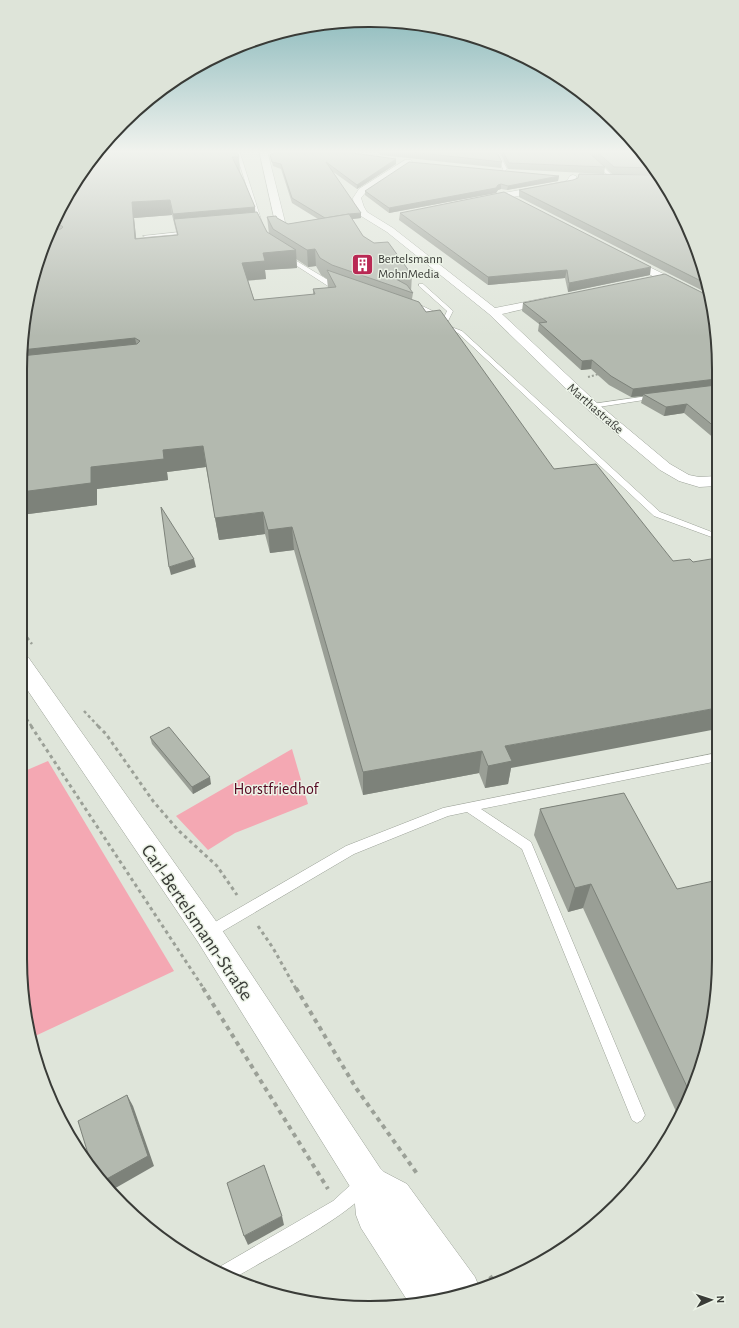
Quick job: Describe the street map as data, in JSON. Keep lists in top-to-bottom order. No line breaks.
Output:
{"streets":{"main road":["Carl-Bertelsmann-Straße"],"street":["Marthastraße"]},"parks":["Horstfriedhof"],"places":{"building":["Bertelsmann MohnMedia"]},"north":"right"}
